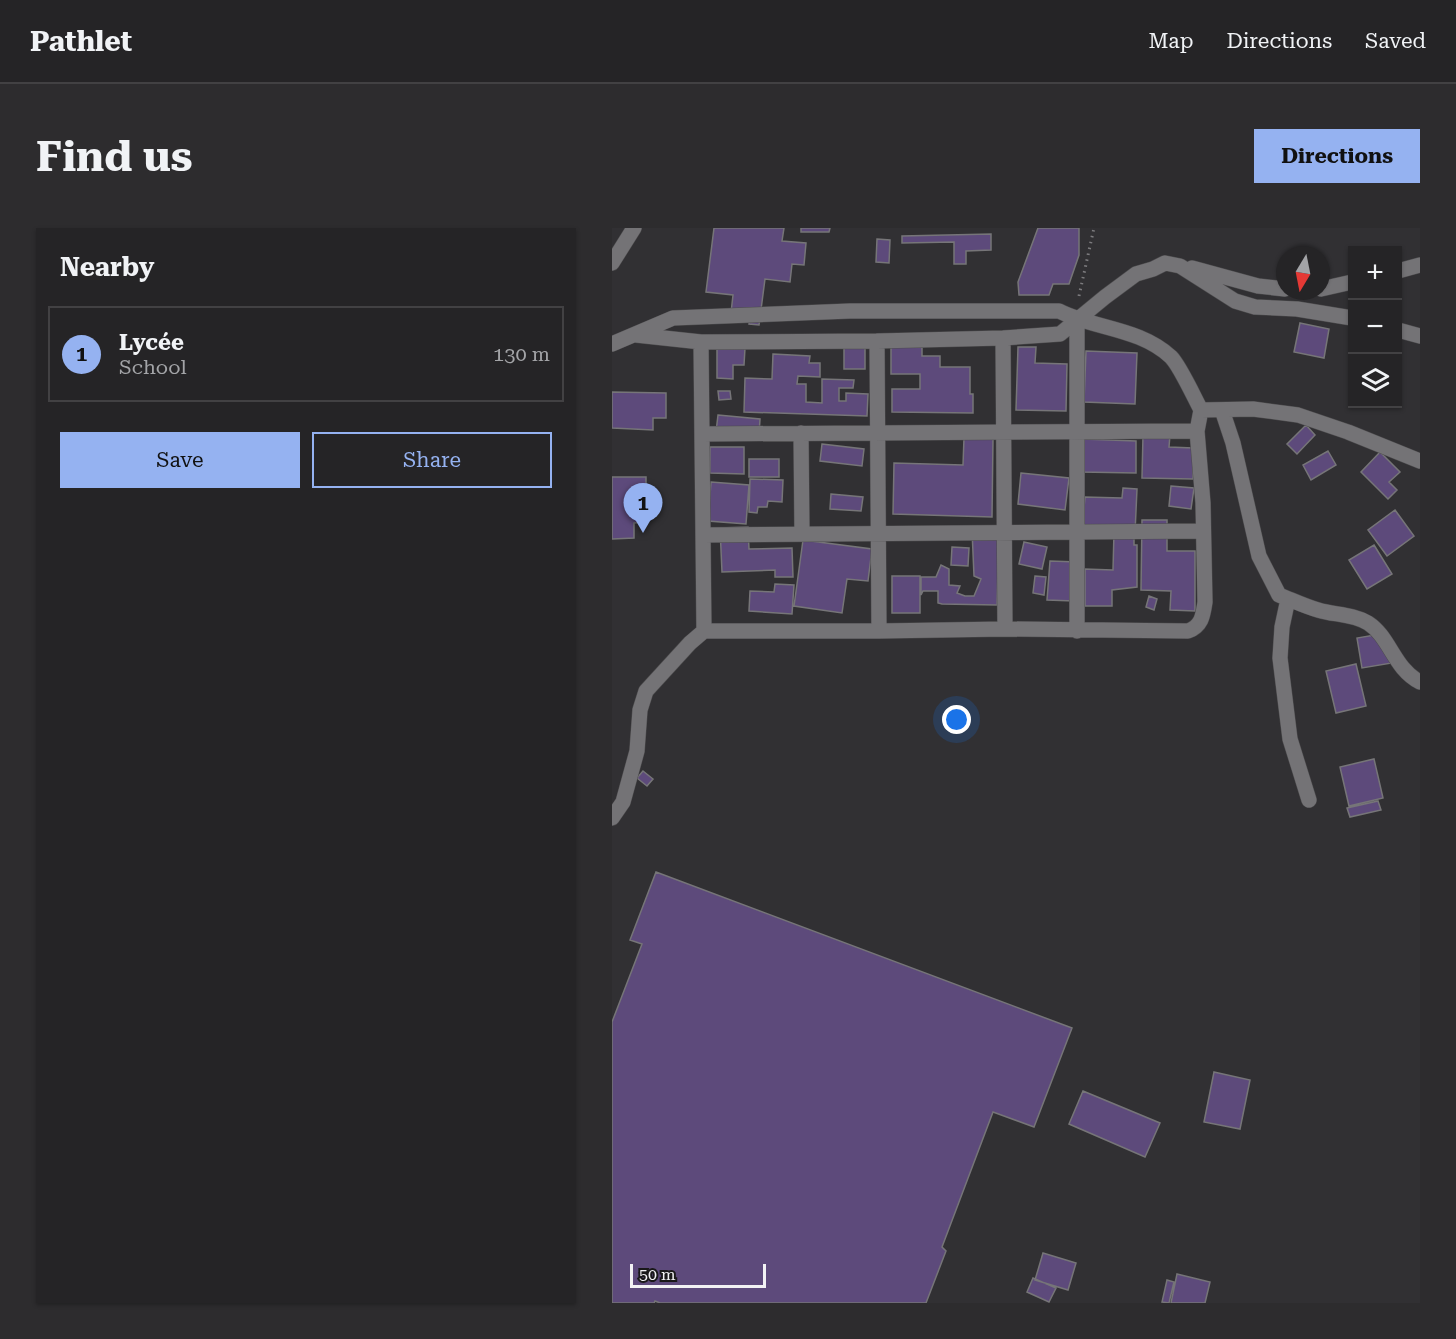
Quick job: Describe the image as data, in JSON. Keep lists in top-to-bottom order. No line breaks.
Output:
{"scale_bar":"50 m","north":"bottom","page":{"header":"Pathlet","nav":["Map","Directions","Saved"],"buttons":["Directions",["Save","Share"]],"title":"Find us","heading":"Nearby","map_buttons":["+","−"],"list":[{"mark":"1","name":"Lycée","note":"School","value":"130 m"}],"pins":"1","scale":"50 m"}}
